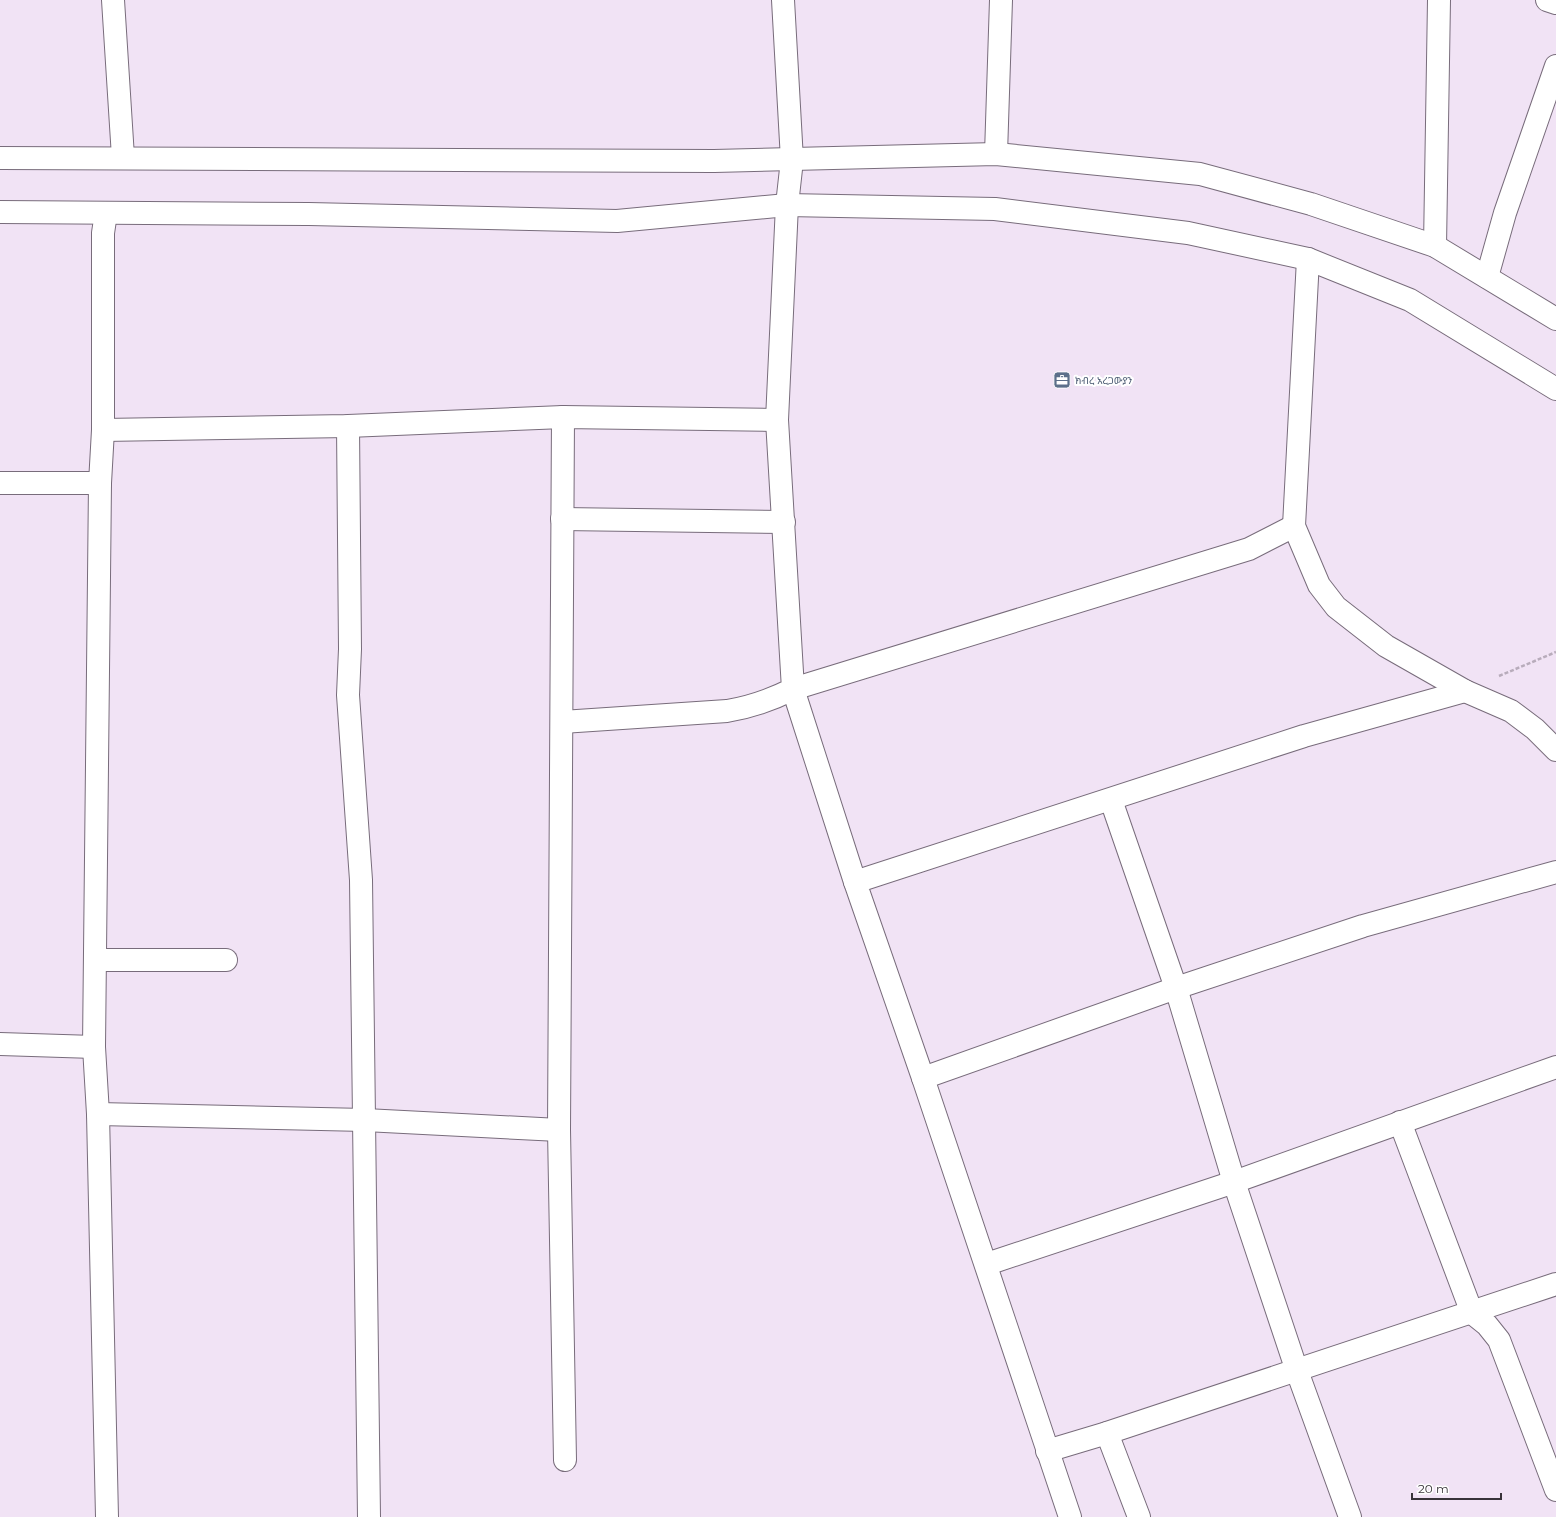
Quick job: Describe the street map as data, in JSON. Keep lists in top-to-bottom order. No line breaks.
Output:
{"places":{"office":["ክብረ አረጋውያን"]},"scale_bar":"20 m"}
